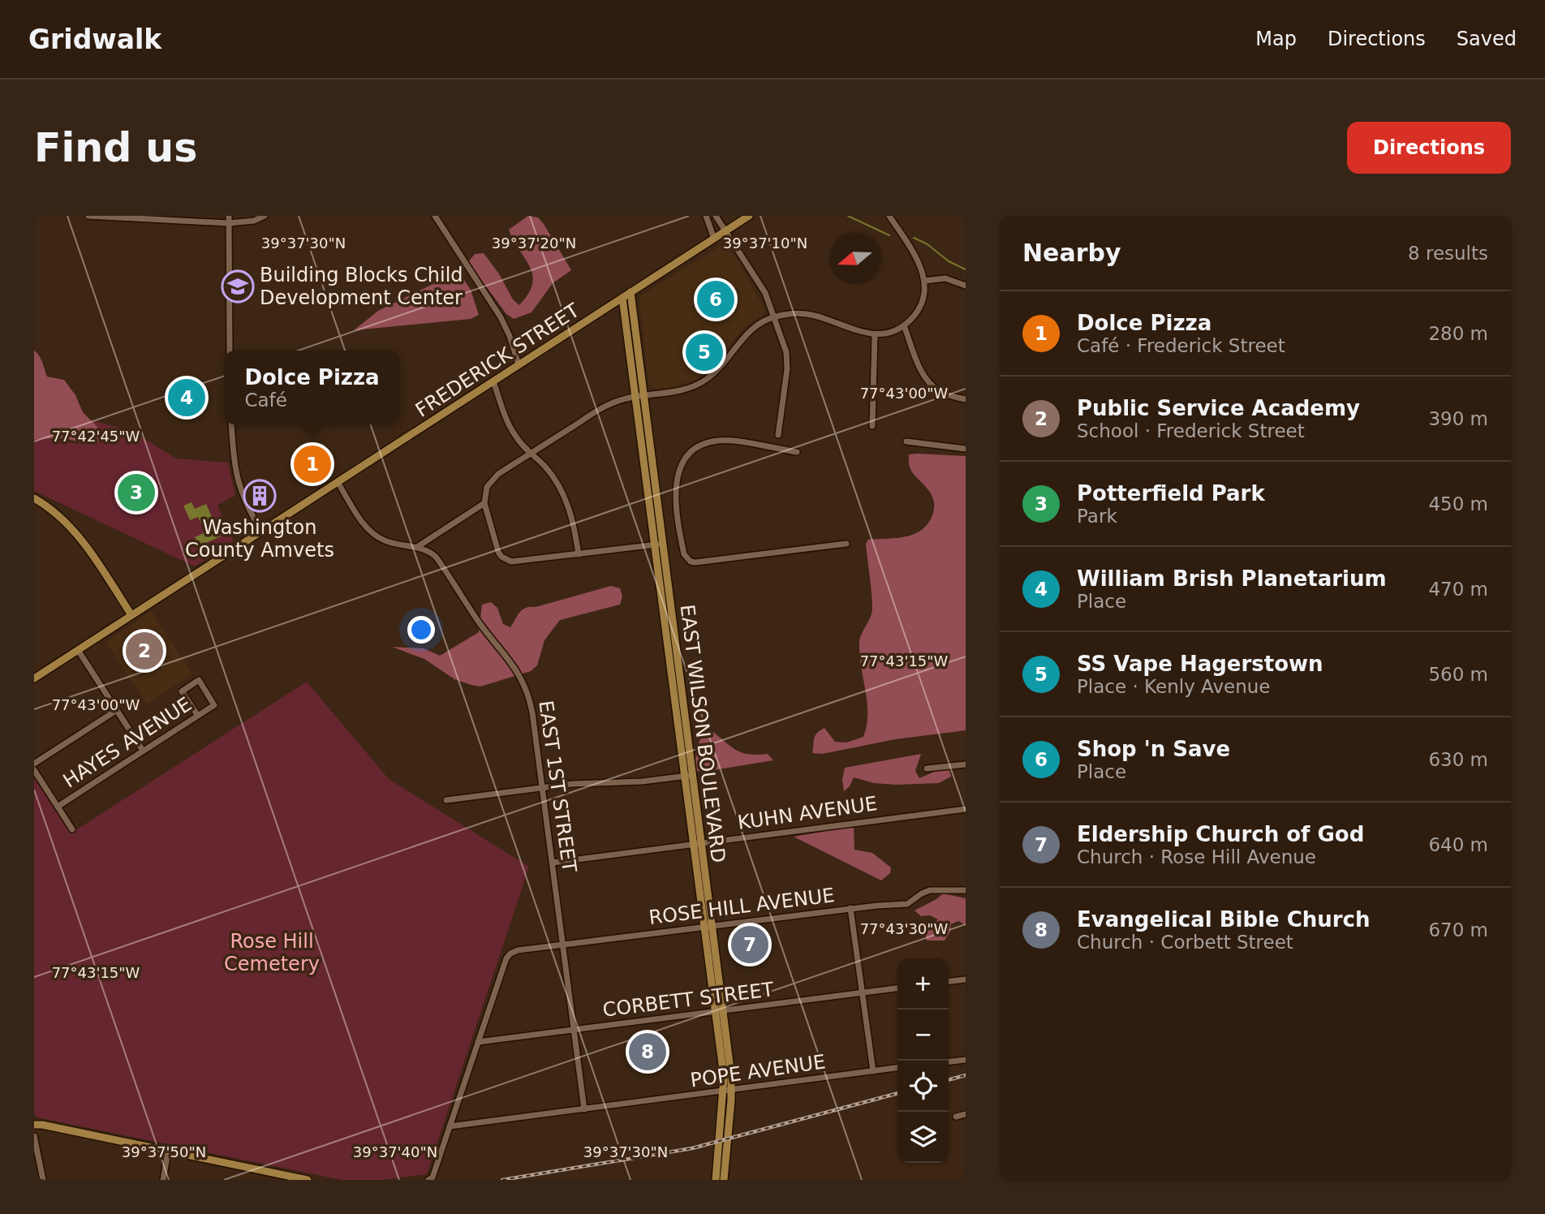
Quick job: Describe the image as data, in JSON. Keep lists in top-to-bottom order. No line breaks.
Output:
{"streets":{"main road":["FREDERICK STREET","EAST WILSON BOULEVARD"],"street":["HAYES AVENUE","EAST 1ST STREET","KUHN AVENUE","ROSE HILL AVENUE","CORBETT STREET","POPE AVENUE"]},"crossings":[["FREDERICK STREET","EAST WILSON BOULEVARD"],["FREDERICK STREET","EAST 1ST STREET"],["EAST WILSON BOULEVARD","KUHN AVENUE"],["EAST WILSON BOULEVARD","ROSE HILL AVENUE"],["EAST WILSON BOULEVARD","CORBETT STREET"],["EAST WILSON BOULEVARD","POPE AVENUE"],["EAST 1ST STREET","KUHN AVENUE"],["EAST 1ST STREET","ROSE HILL AVENUE"],["EAST 1ST STREET","CORBETT STREET"],["EAST 1ST STREET","POPE AVENUE"],["ROSE HILL AVENUE","CORBETT STREET"]],"parks":["Rose Hill Cemetery"],"places":{"school or university":["Building Blocks Child Development Center"],"building":["Washington County Amvets"]},"north":"left","page":{"header":"Gridwalk","nav":["Map","Directions","Saved"],"buttons":"Directions","title":"Find us","heading":["Nearby","8 results"],"pins":["6","5","4","1","3","2","7","8"],"list":[{"mark":"1","name":"Dolce Pizza","note":"Café · Frederick Street","value":"280 m"},{"mark":"2","name":"Public Service Academy","note":"School · Frederick Street","value":"390 m"},{"mark":"3","name":"Potterfield Park","note":"Park","value":"450 m"},{"mark":"4","name":"William Brish Planetarium","note":"Place","value":"470 m"},{"mark":"5","name":"SS Vape Hagerstown","note":"Place · Kenly Avenue","value":"560 m"},{"mark":"6","name":"Shop 'n Save","note":"Place","value":"630 m"},{"mark":"7","name":"Eldership Church of God","note":"Church · Rose Hill Avenue","value":"640 m"},{"mark":"8","name":"Evangelical Bible Church","note":"Church · Corbett Street","value":"670 m"}],"popup":["Dolce Pizza","Café"],"map_buttons":["+","−"]},"coordinates":["39°37'30\"N","39°37'20\"N","39°37'10\"N","77°43'00\"W","77°42'45\"W","77°43'15\"W","77°43'30\"W","39°37'50\"N","39°37'40\"N"]}
